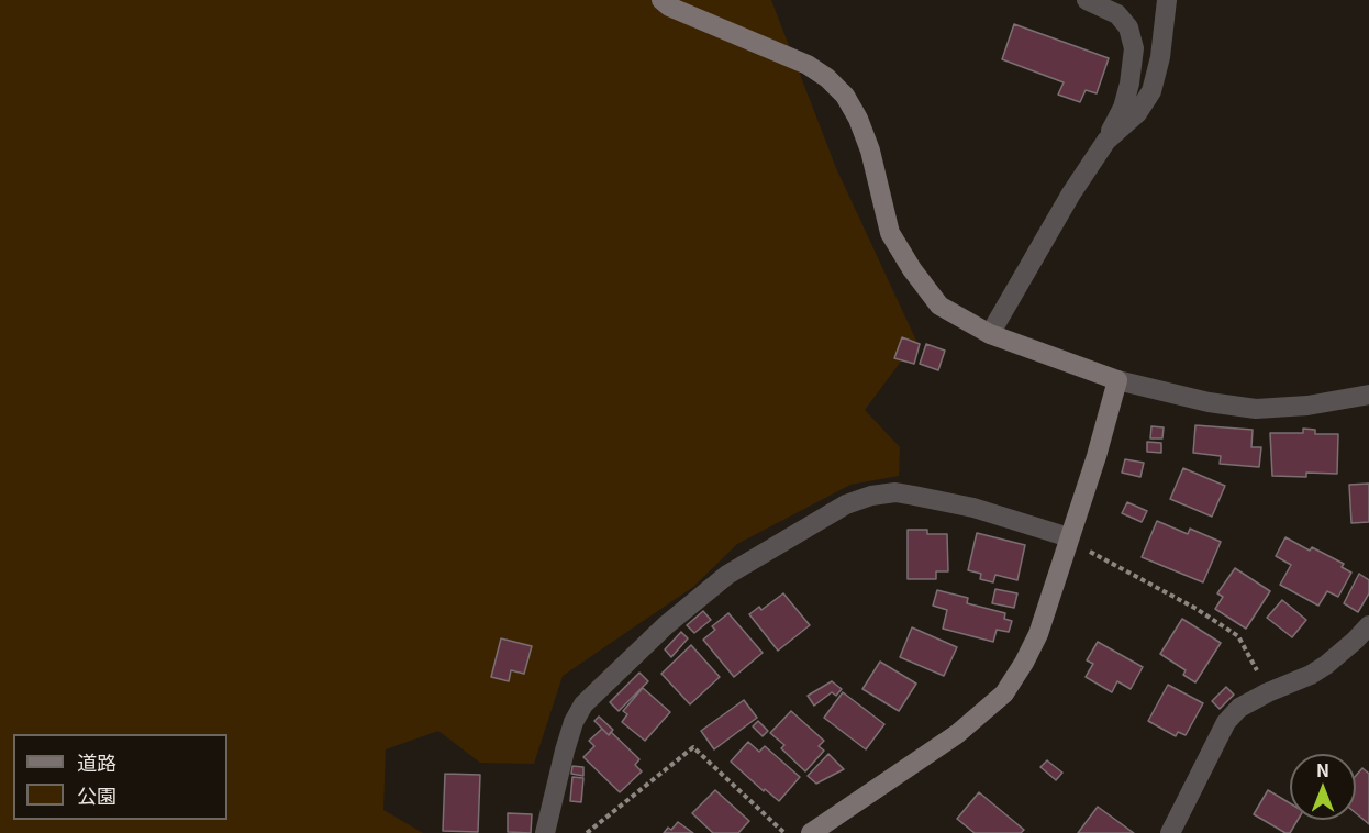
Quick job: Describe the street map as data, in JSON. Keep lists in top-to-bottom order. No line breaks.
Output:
{"legend":["道路","公園"],"north":"top"}
